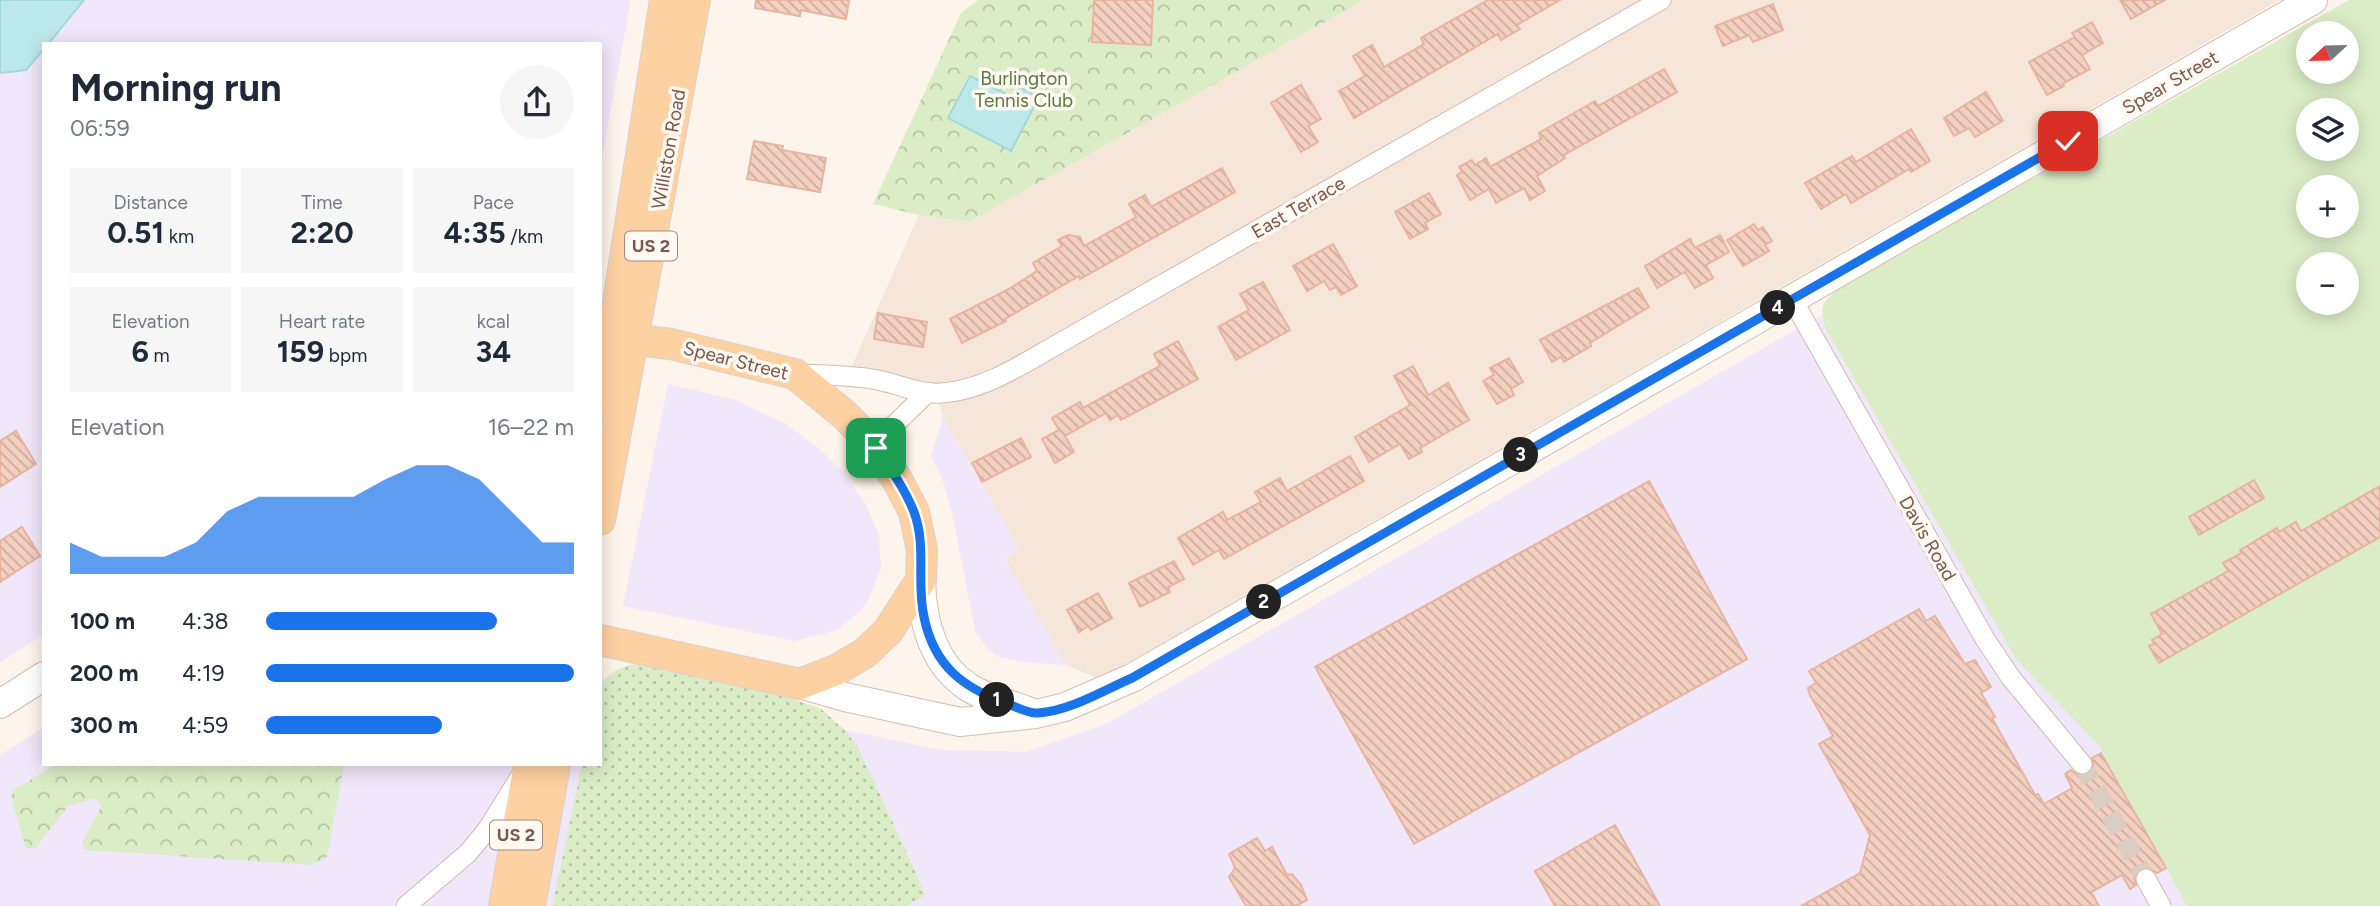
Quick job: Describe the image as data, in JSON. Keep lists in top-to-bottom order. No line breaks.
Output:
{"streets":{"main road":["Spear Street","Williston Road","US 2"],"street":["East Terrace","Davis Road"]},"crossings":[["Spear Street","Williston Road"],["Spear Street","East Terrace"],["Spear Street","US 2"],["Spear Street","Davis Road"],["Williston Road","US 2"]],"parks":["Burlington Tennis Club"],"north":"left","page":{"map_buttons":["+","−"],"heading":["Morning run","06:59"],"stats":[["Distance","0.51 km"],["Time","2:20"],["Pace","4:35 /km"],["Elevation","6 m"],["Heart rate","159 bpm"],["kcal","34"]],"pins":["4","3","2","1"],"chart":["Elevation","16–22 m"],"list":[{"name":"100 m","note":"4:38"},{"name":"200 m","note":"4:19"},{"name":"300 m","note":"4:59"}]}}
